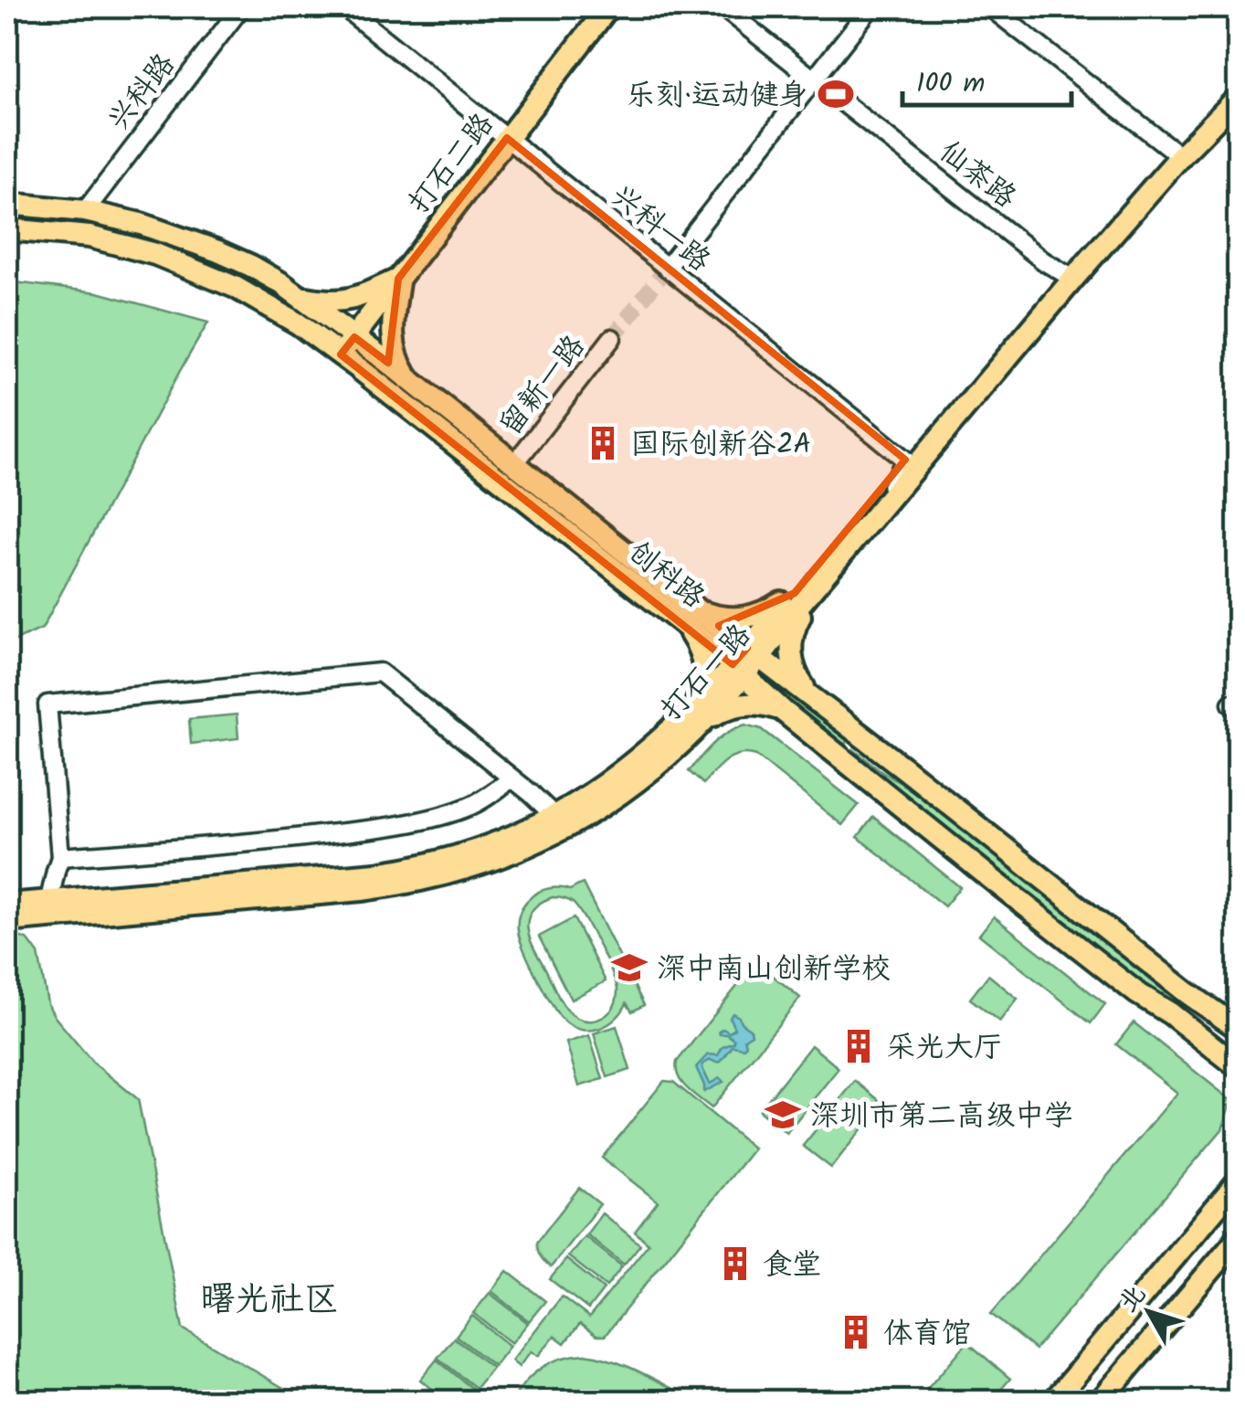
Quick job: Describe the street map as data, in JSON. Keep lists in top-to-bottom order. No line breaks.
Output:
{"streets":{"main road":["打石二路","创科路","打石一路"],"street":["兴科路","仙茶路","兴科一路","留新一路"]},"crossings":[["兴科路","创科路"],["打石二路","兴科一路"],["打石二路","创科路"],["仙茶路","打石一路"],["兴科一路","打石一路"],["留新一路","创科路"],["创科路","打石一路"]],"districts":["曙光社区"],"places":{"sports":["乐刻·运动健身"],"building":["国际创新谷2A","采光大厅","食堂","体育馆"],"school or university":["深中南山创新学校","深圳市第二高级中学"]},"scale_bar":"100 m","north":"top left"}
